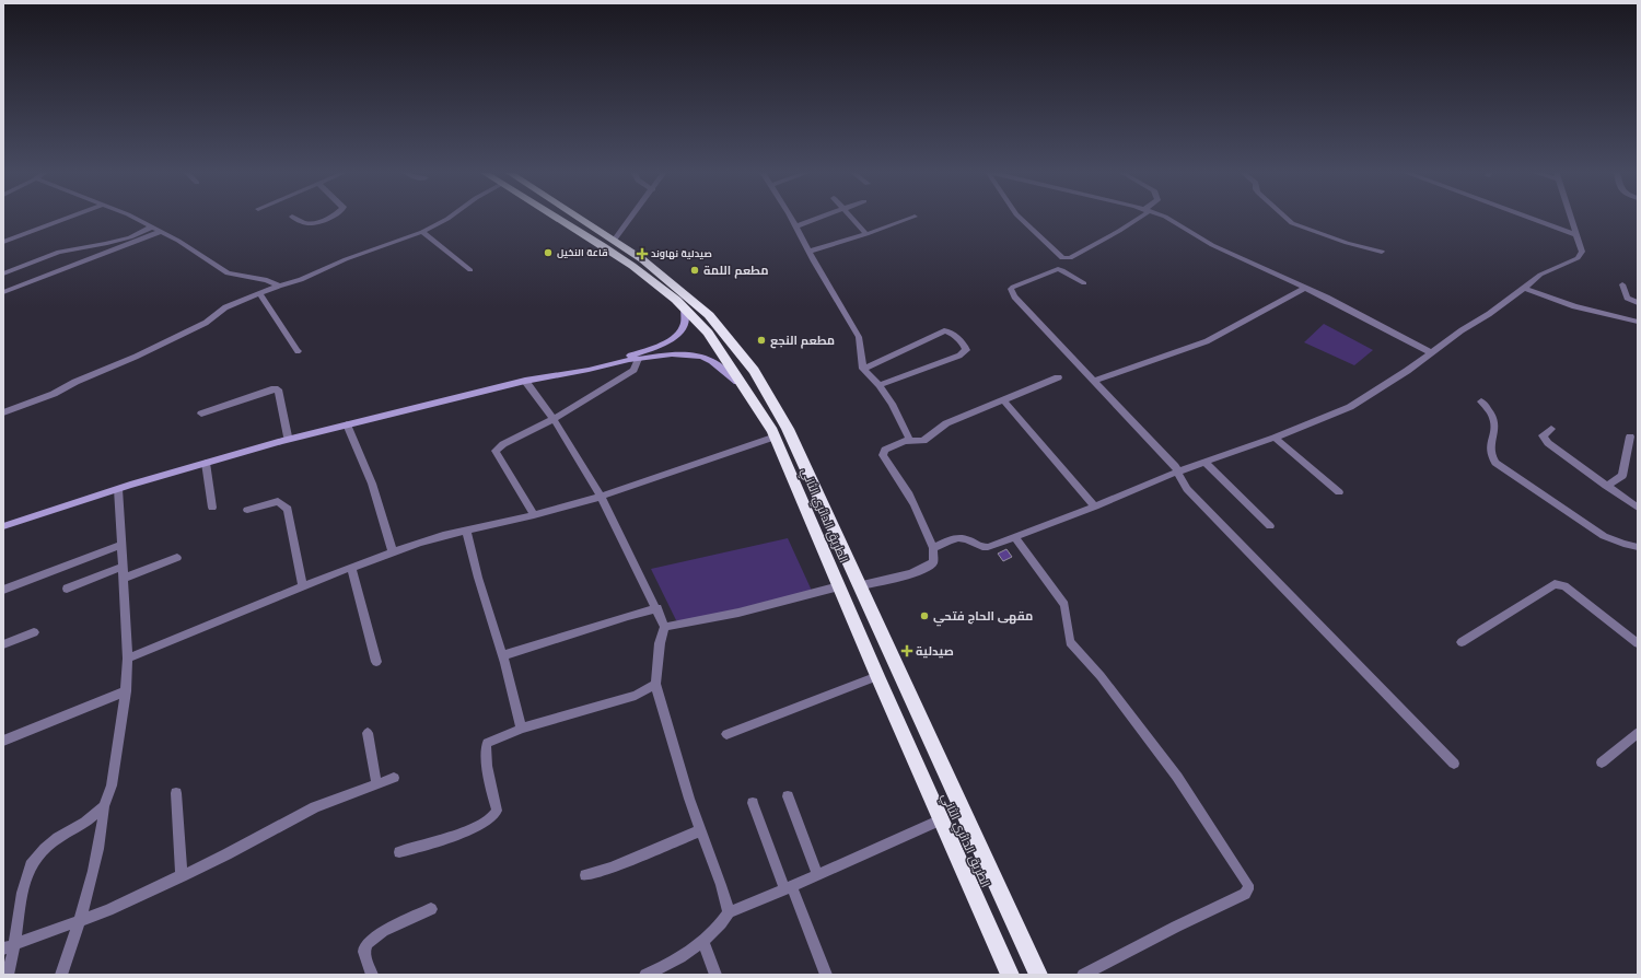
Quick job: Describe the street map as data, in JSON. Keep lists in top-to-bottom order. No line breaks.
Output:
{"streets":{"highway":["الطريق الدائري الثاني"]},"places":{"other":["قاعة النخيل","مطعم اللمة","مطعم النجع","مقهى الحاج فتحي"],"health":["صيدلية نهاوند","صيدلية"]}}
